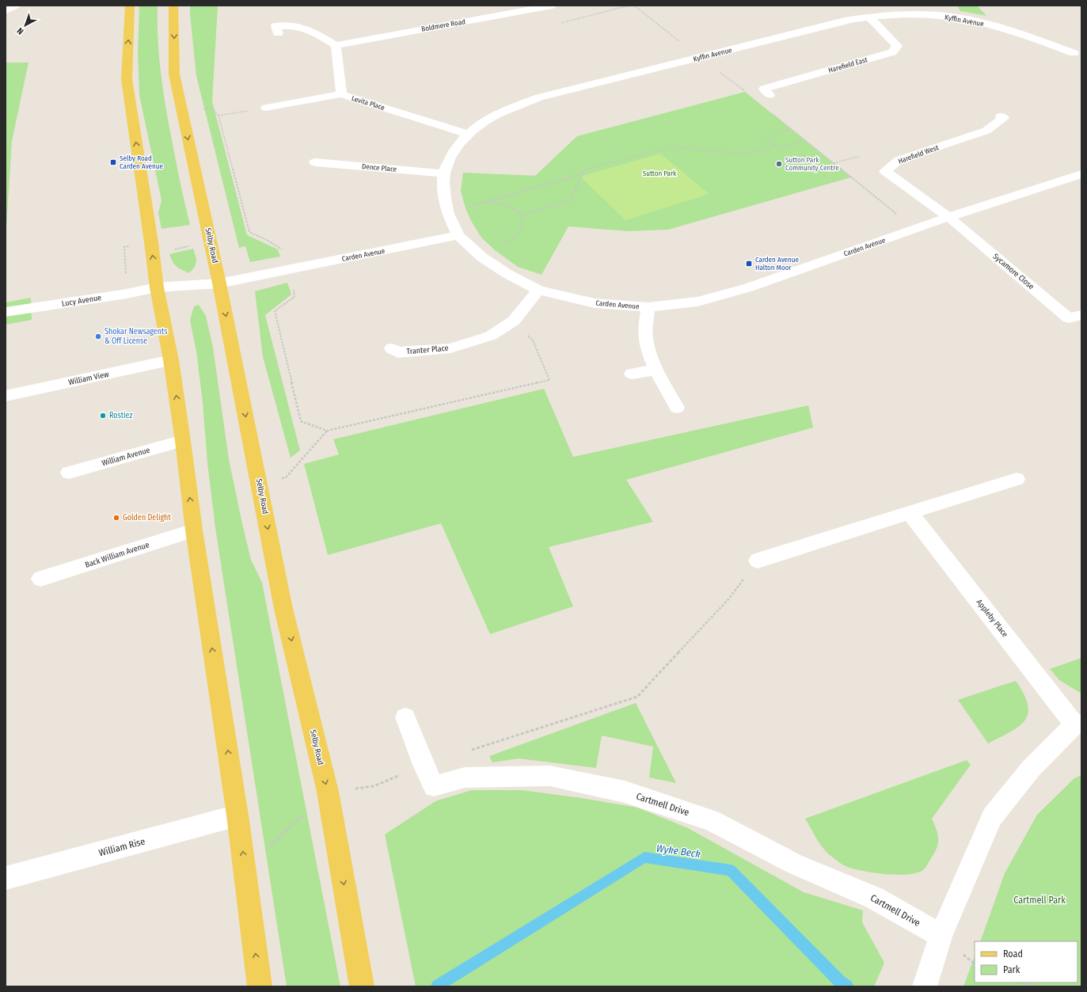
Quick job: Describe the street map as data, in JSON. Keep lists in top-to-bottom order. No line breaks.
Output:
{"streets":{"main road":["Selby Road"],"street":["Kyffin Avenue","Boldmere Road","Harefield East","Levita Place","Harefield West","Dence Place","Carden Avenue","Sycamore Close","Lucy Avenue","Tranter Place","William View","William Avenue","Back William Avenue","Appleby Place","Cartmell Drive","William Rise"]},"crossings":[["Kyffin Avenue","Harefield East"],["Kyffin Avenue","Levita Place"],["Kyffin Avenue","Dence Place"],["Kyffin Avenue","Carden Avenue"],["Harefield West","Carden Avenue"],["Harefield West","Sycamore Close"],["Selby Road","Carden Avenue"],["Carden Avenue","Sycamore Close"],["Carden Avenue","Lucy Avenue"],["Carden Avenue","Tranter Place"]],"water":["Wyke Beck"],"parks":["Sutton Park","Cartmell Park"],"places":{"transit":["Selby Road Carden Avenue","Carden Avenue Halton Moor"],"other":["Sutton Park Community Centre","Shokar Newsagents & Off License","Rostiez","Golden Delight"]},"legend":["Road","Park"],"north":"bottom left"}
